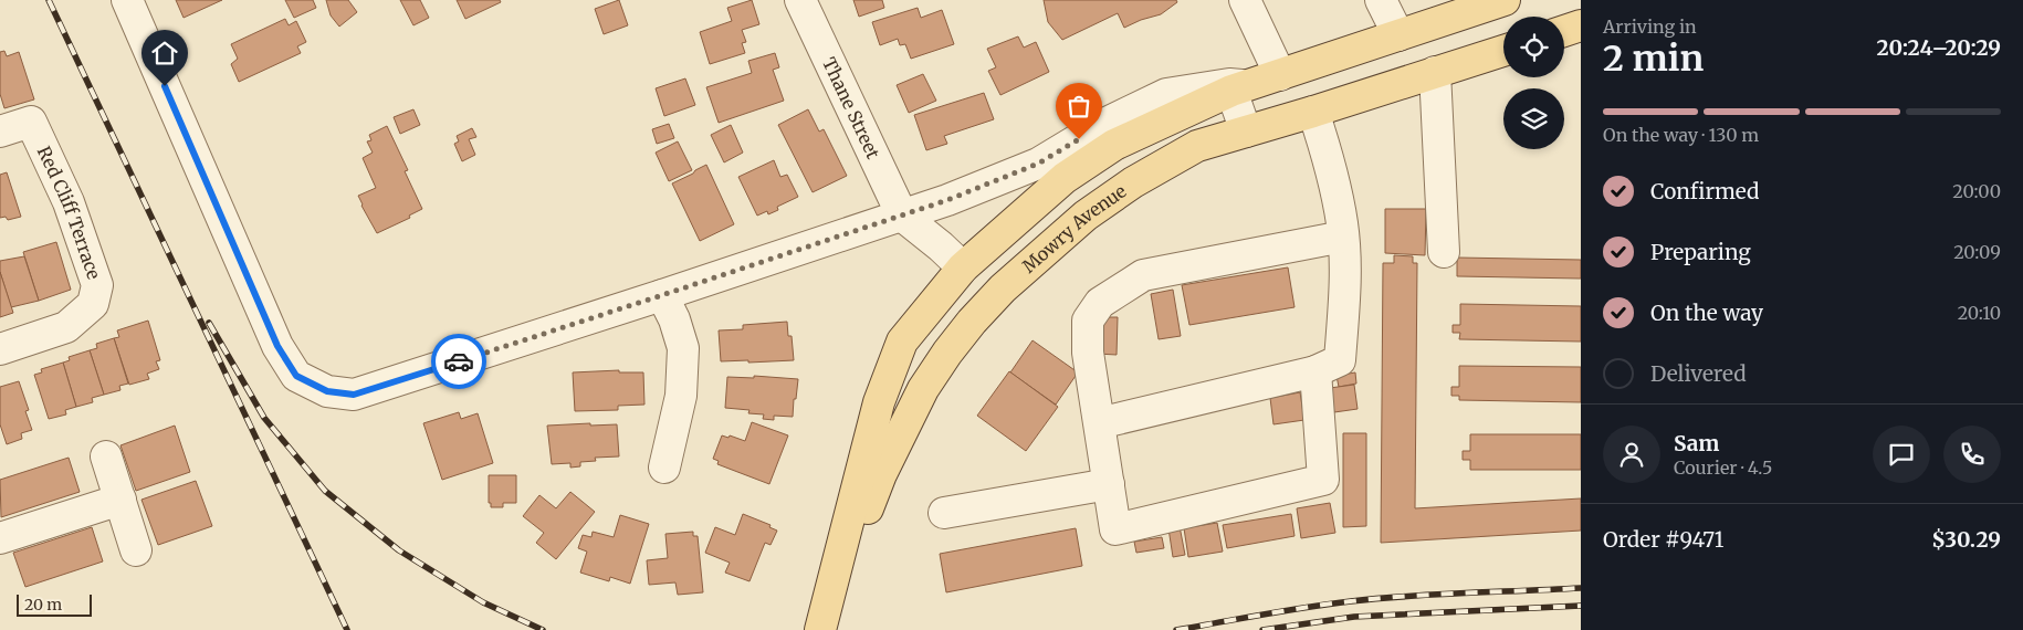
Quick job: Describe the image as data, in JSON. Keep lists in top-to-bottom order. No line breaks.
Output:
{"streets":{"main road":["Mowry Avenue"],"street":["Thane Street","Red Cliff Terrace"]},"scale_bar":"20 m","page":{"heading":["2 min","Arriving in","20:24–20:29"],"panel":["Sam","Courier · 4.5","Order #9471","$30.29"],"bar":"On the way · 130 m","list":[["Confirmed","20:00"],["Preparing","20:09"],["On the way","20:10"],"Delivered"],"scale":"20 m"}}
